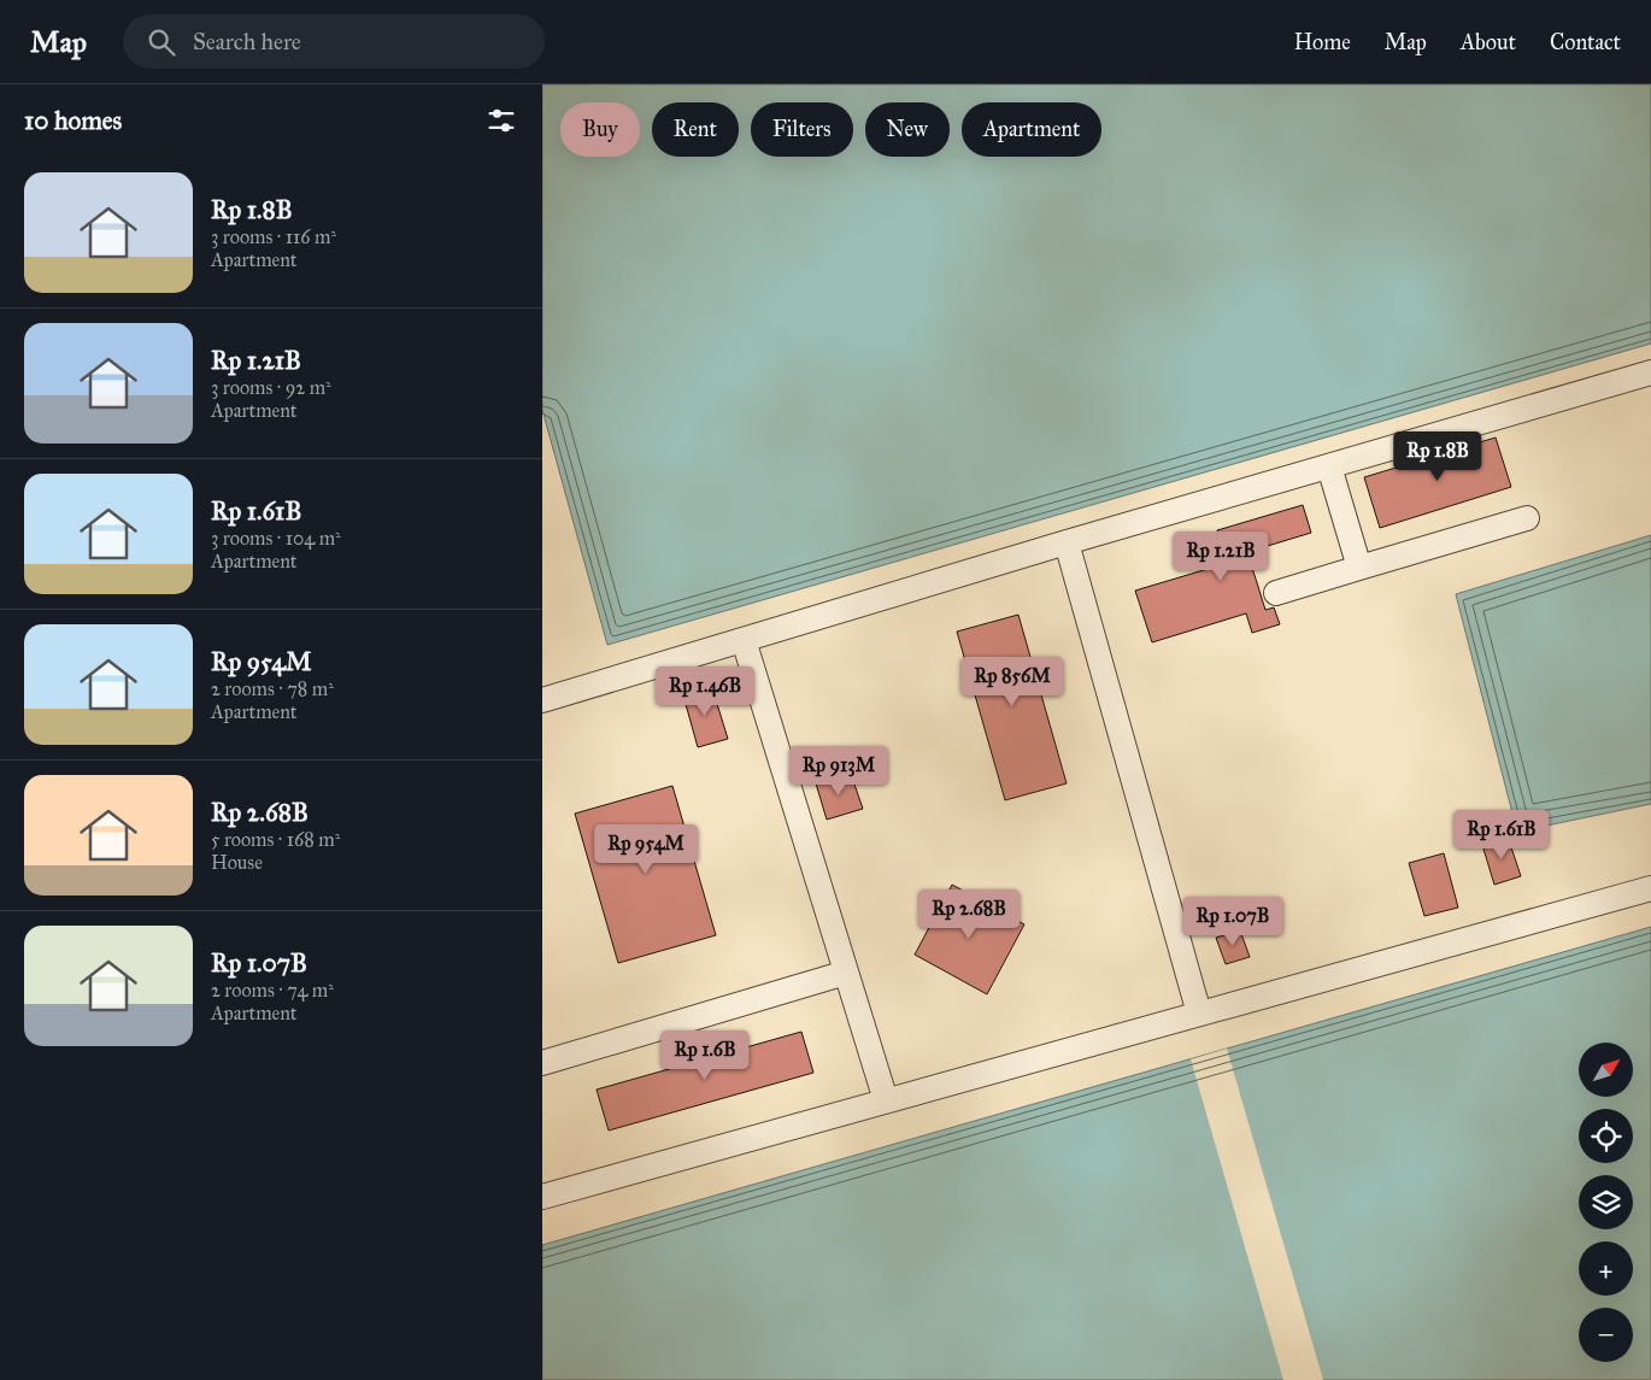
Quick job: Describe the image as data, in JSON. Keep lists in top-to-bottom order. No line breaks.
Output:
{"north":"top right","page":{"header":"Map","search":"Search here","nav":["Home","Map","About","Contact"],"heading":"10 homes","chip":["Buy","Rent","Filters","New","Apartment"],"list":[{"name":"Rp 1.8B","note":"3 rooms · 116 m² · Apartment"},{"name":"Rp 1.21B","note":"3 rooms · 92 m² · Apartment"},{"name":"Rp 1.61B","note":"3 rooms · 104 m² · Apartment"},{"name":"Rp 954M","note":"2 rooms · 78 m² · Apartment"},{"name":"Rp 2.68B","note":"5 rooms · 168 m² · House"},{"name":"Rp 1.07B","note":"2 rooms · 74 m² · Apartment"}],"price":["Rp 1.8B","Rp 1.21B","Rp 856M","Rp 1.46B","Rp 913M","Rp 1.61B","Rp 954M","Rp 2.68B","Rp 1.07B","Rp 1.6B"],"map_buttons":["+","−"]}}
